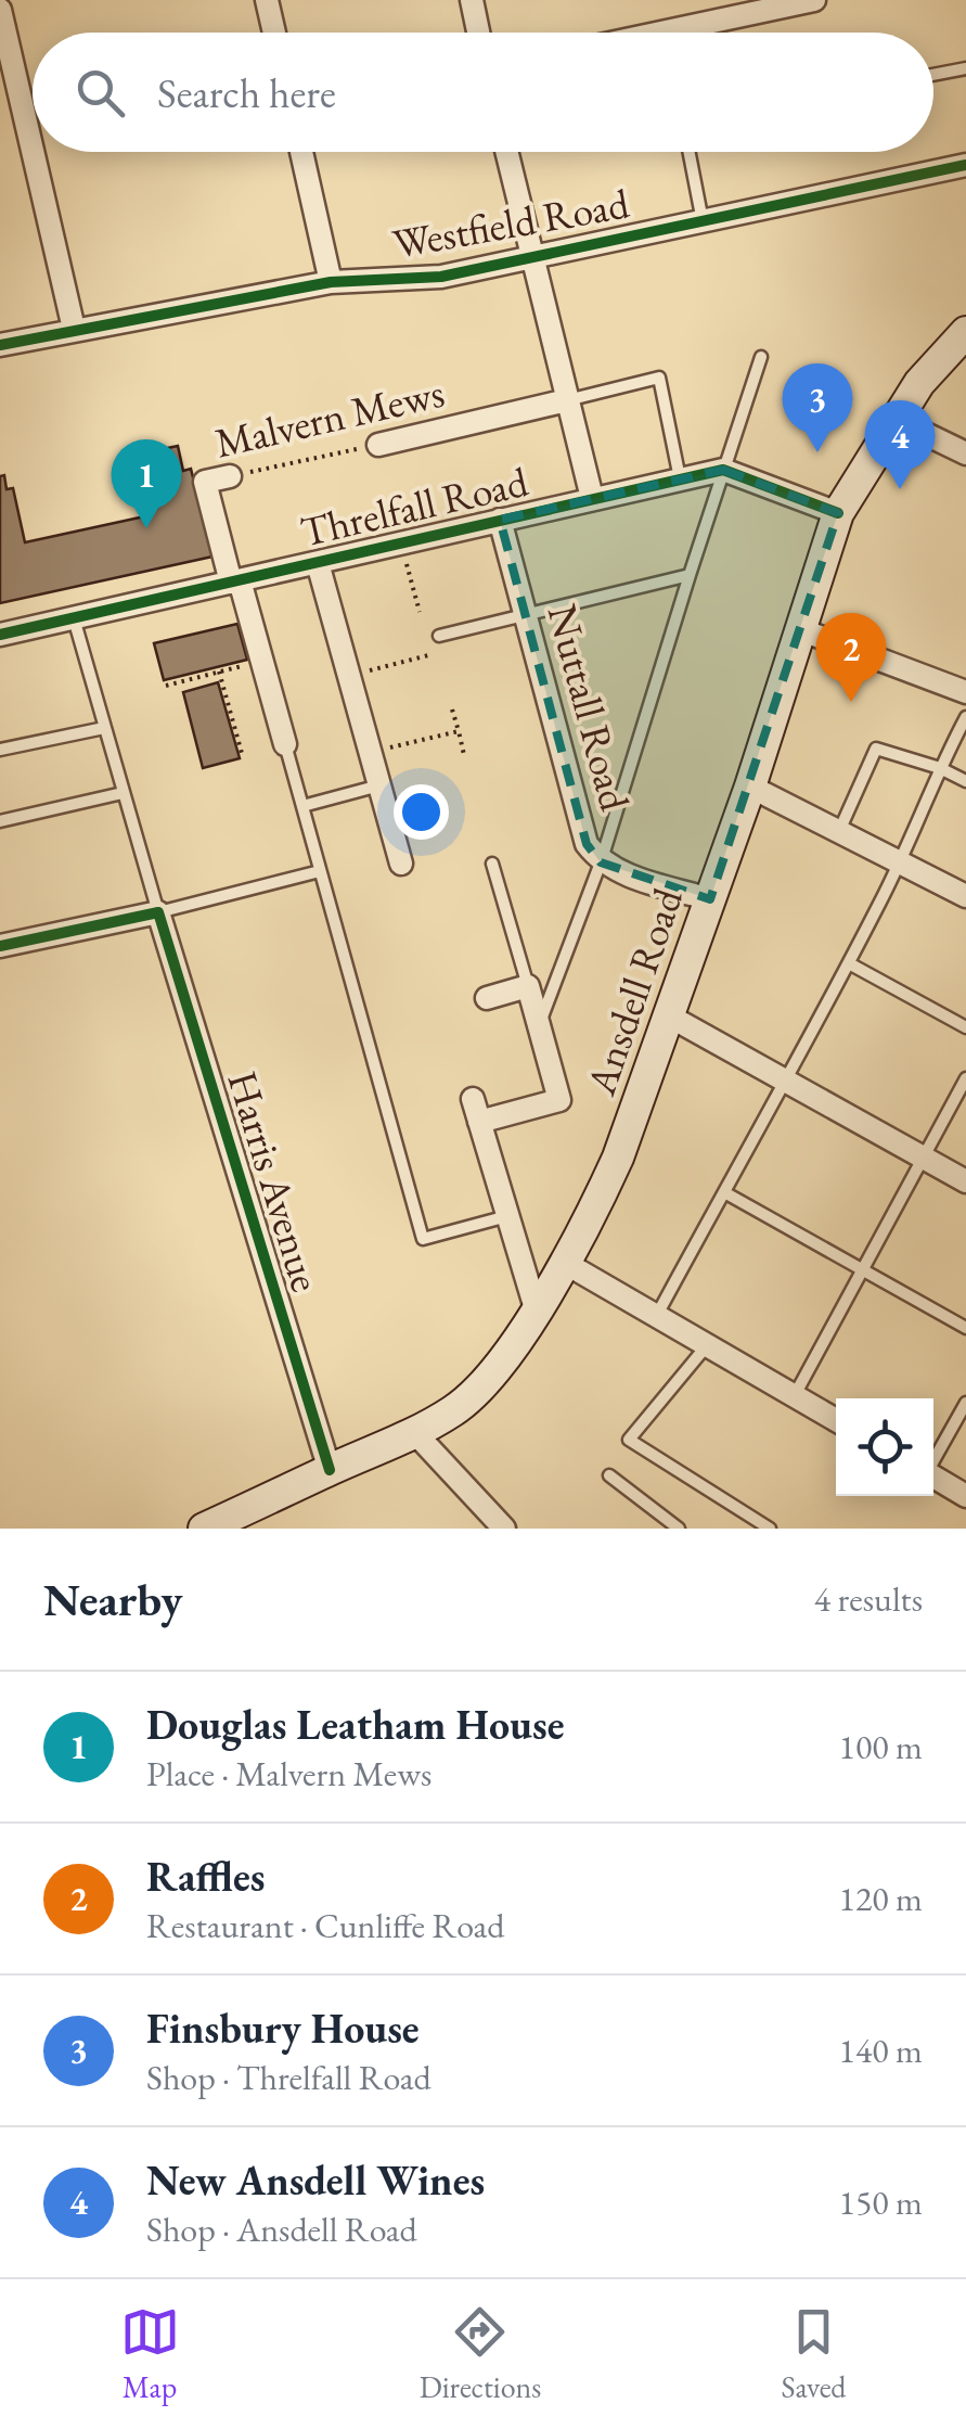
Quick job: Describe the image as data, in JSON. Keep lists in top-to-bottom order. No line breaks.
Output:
{"streets":{"main road":["Ansdell Road"],"street":["Westfield Road","Malvern Mews","Threlfall Road","Nuttall Road","Harris Avenue"]},"crossings":[["Malvern Mews","Threlfall Road"],["Threlfall Road","Nuttall Road"],["Threlfall Road","Ansdell Road"],["Nuttall Road","Ansdell Road"],["Ansdell Road","Harris Avenue"]],"page":{"search":"Search here","pins":["3","4","1","2"],"heading":["Nearby","4 results"],"list":[{"mark":"1","name":"Douglas Leatham House","note":"Place · Malvern Mews","value":"100 m"},{"mark":"2","name":"Raffles","note":"Restaurant · Cunliffe Road","value":"120 m"},{"mark":"3","name":"Finsbury House","note":"Shop · Threlfall Road","value":"140 m"},{"mark":"4","name":"New Ansdell Wines","note":"Shop · Ansdell Road","value":"150 m"}],"nav":["Map","Directions","Saved"]}}
